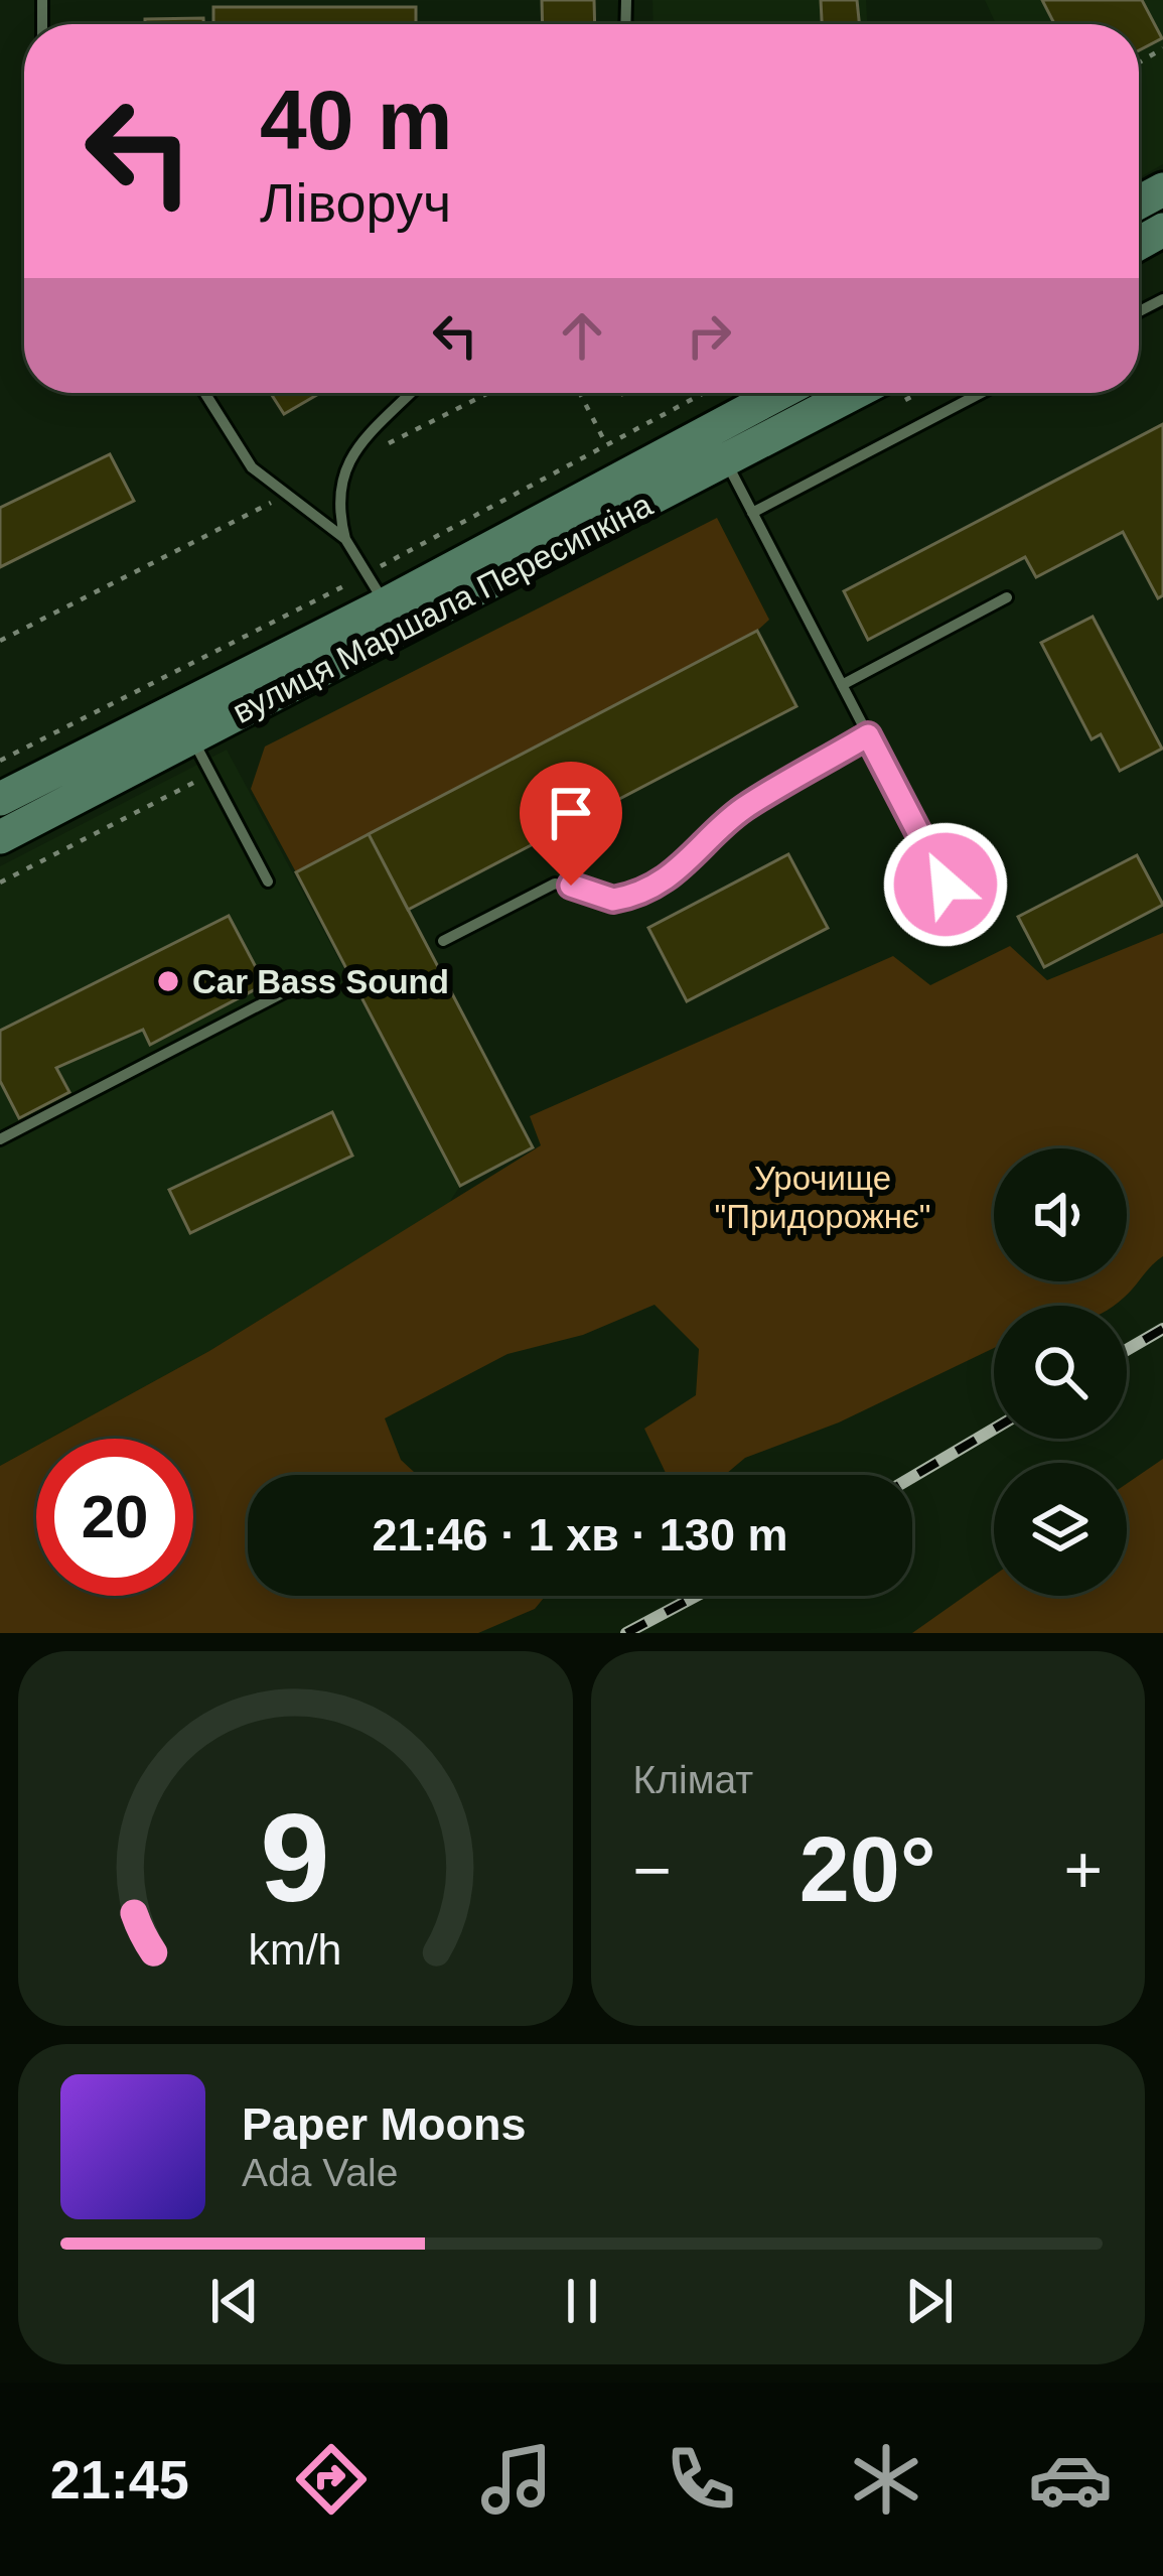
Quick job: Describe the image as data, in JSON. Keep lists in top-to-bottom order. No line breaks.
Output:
{"streets":{"main road":["вулиця Маршала Пересипкіна"]},"parks":["Урочище \"Придорожнє\""],"places":["Car Bass Sound"],"page":{"turn":["40 m","Ліворуч"],"limit":"20","trip":"21:46 · 1 хв · 130 m","tile":"Клімат","heat":["−","20°","+"],"song":["Paper Moons","Ada Vale"],"tabs":"21:45","gauge":["9","km/h"]}}
